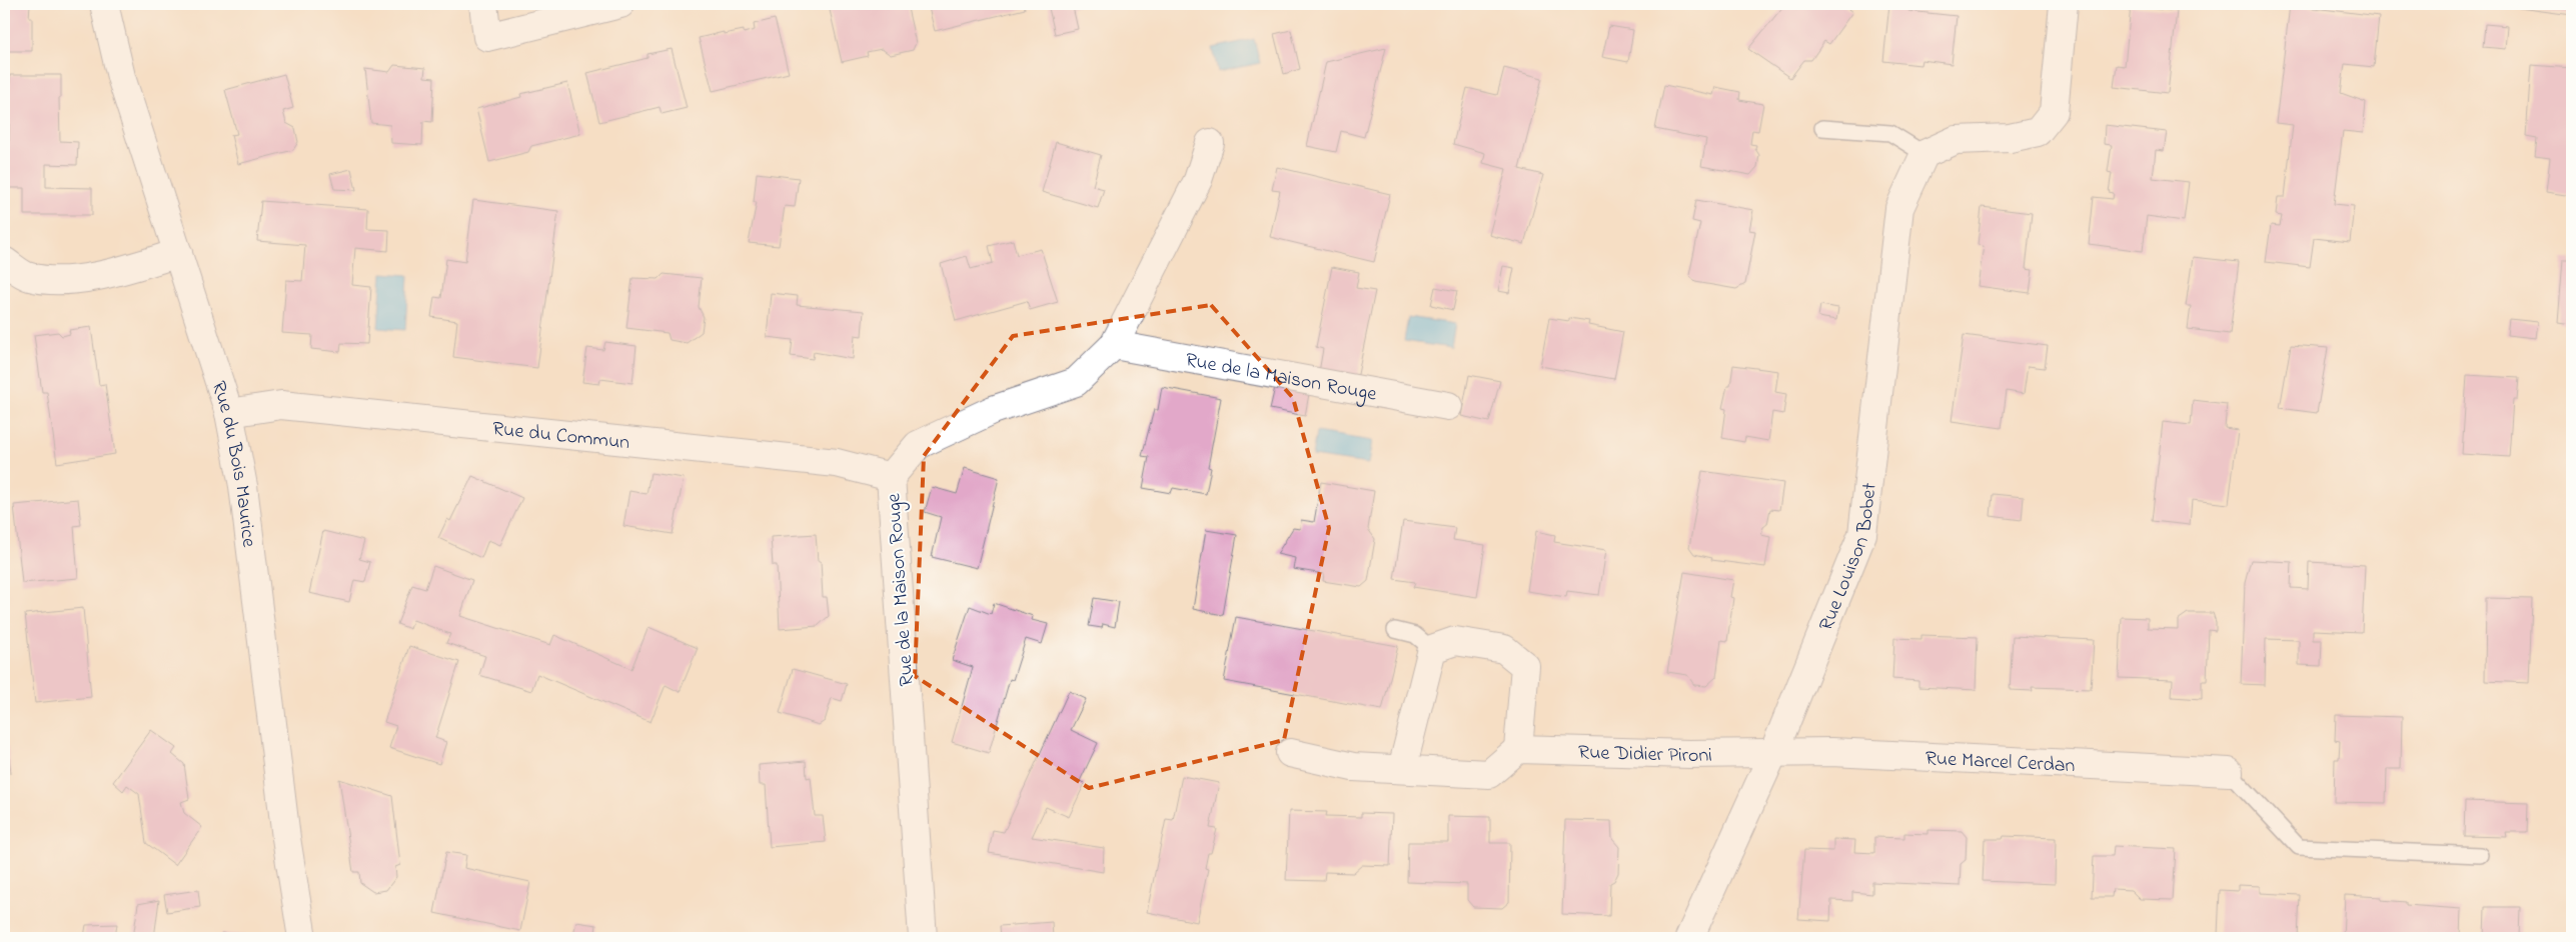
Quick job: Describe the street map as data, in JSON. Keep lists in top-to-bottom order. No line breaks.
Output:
{"streets":{"street":["Rue de la Maison Rouge","Rue du Commun","Rue du Bois Maurice","Rue Louison Bobet","Rue Didier Pironi","Rue Marcel Cerdan"]},"crossings":[["Rue de la Maison Rouge","Rue du Commun"],["Rue du Commun","Rue du Bois Maurice"],["Rue Louison Bobet","Rue Didier Pironi"],["Rue Louison Bobet","Rue Marcel Cerdan"],["Rue Didier Pironi","Rue Marcel Cerdan"]]}
